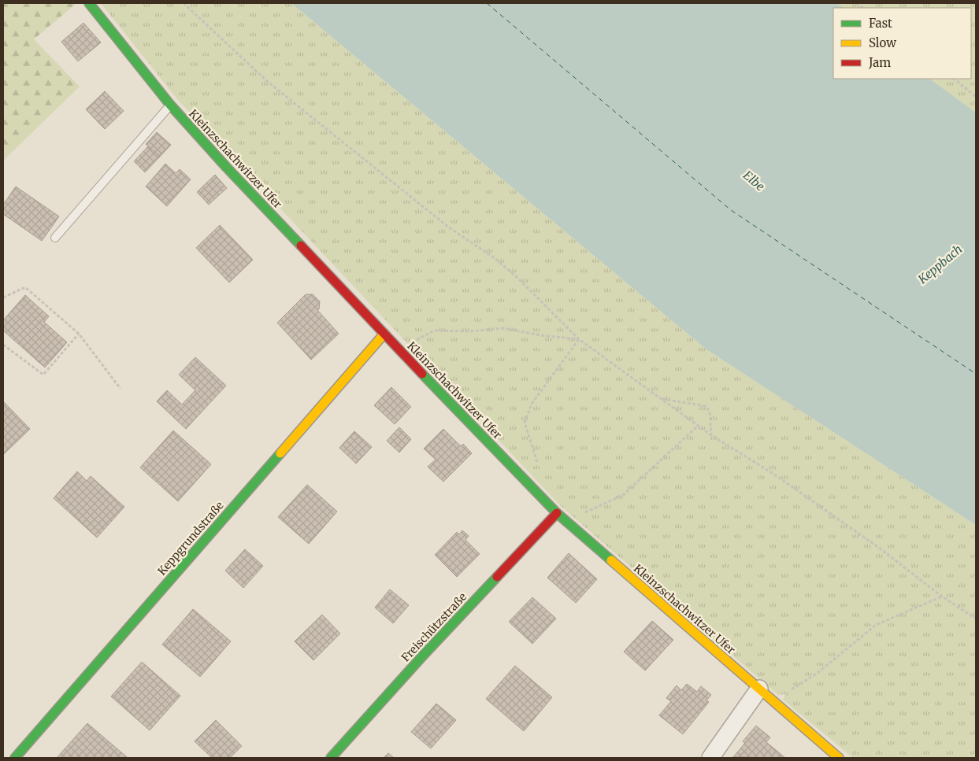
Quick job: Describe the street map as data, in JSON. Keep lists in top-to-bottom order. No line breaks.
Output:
{"streets":{"street":["Kleinzschachwitzer Ufer","Keppgrundstraße","Freischützstraße"]},"crossings":[["Kleinzschachwitzer Ufer","Keppgrundstraße"],["Kleinzschachwitzer Ufer","Freischützstraße"]],"water":["Elbe","Keppbach"],"legend":["Fast","Slow","Jam"]}
